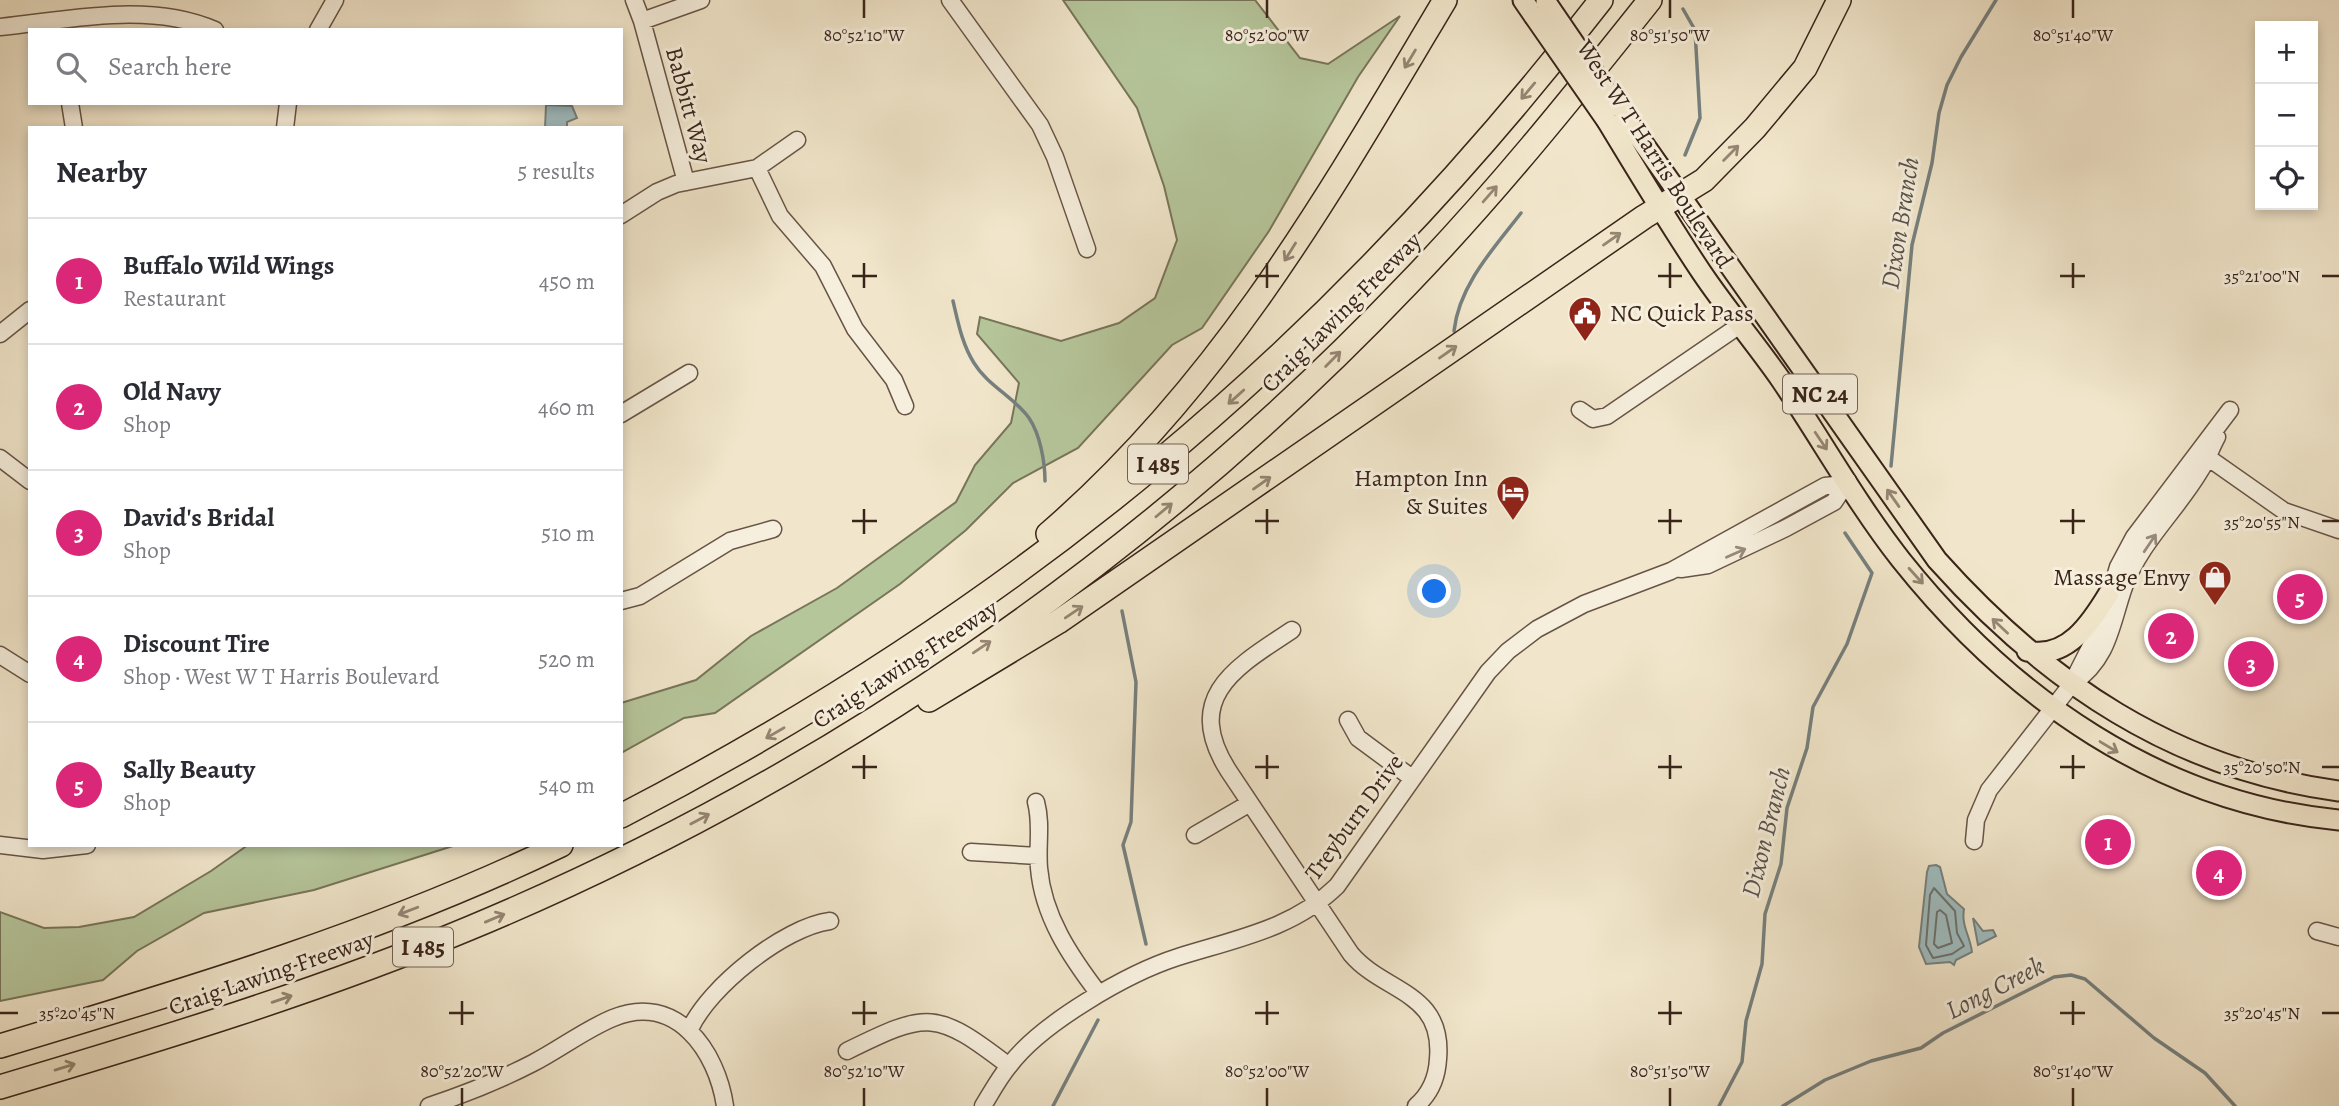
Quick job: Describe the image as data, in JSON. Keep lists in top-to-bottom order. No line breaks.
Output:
{"streets":{"highway":["Craig Lawing Freeway","I 485"],"main road":["West W T Harris Boulevard","NC 24"],"street":["Babbitt Way","Treyburn Drive"]},"crossings":[["West W T Harris Boulevard","Treyburn Drive"]],"water":["Dixon Branch","Long Creek"],"places":{"public building":["NC Quick Pass"],"hotel":["Hampton Inn & Suites"],"shop":["Massage Envy"]},"page":{"map_buttons":["+","−"],"search":"Search here","heading":["Nearby","5 results"],"list":[{"mark":"1","name":"Buffalo Wild Wings","note":"Restaurant","value":"450 m"},{"mark":"2","name":"Old Navy","note":"Shop","value":"460 m"},{"mark":"3","name":"David's Bridal","note":"Shop","value":"510 m"},{"mark":"4","name":"Discount Tire","note":"Shop · West W T Harris Boulevard","value":"520 m"},{"mark":"5","name":"Sally Beauty","note":"Shop","value":"540 m"}],"pins":["5","2","3","1","4"]},"coordinates":["80°52'10\"W","80°52'00\"W","80°51'50\"W","80°51'40\"W","35°21'00\"N","35°20'55\"N","35°20'50\"N","35°20'45\"N","80°52'20\"W"]}
